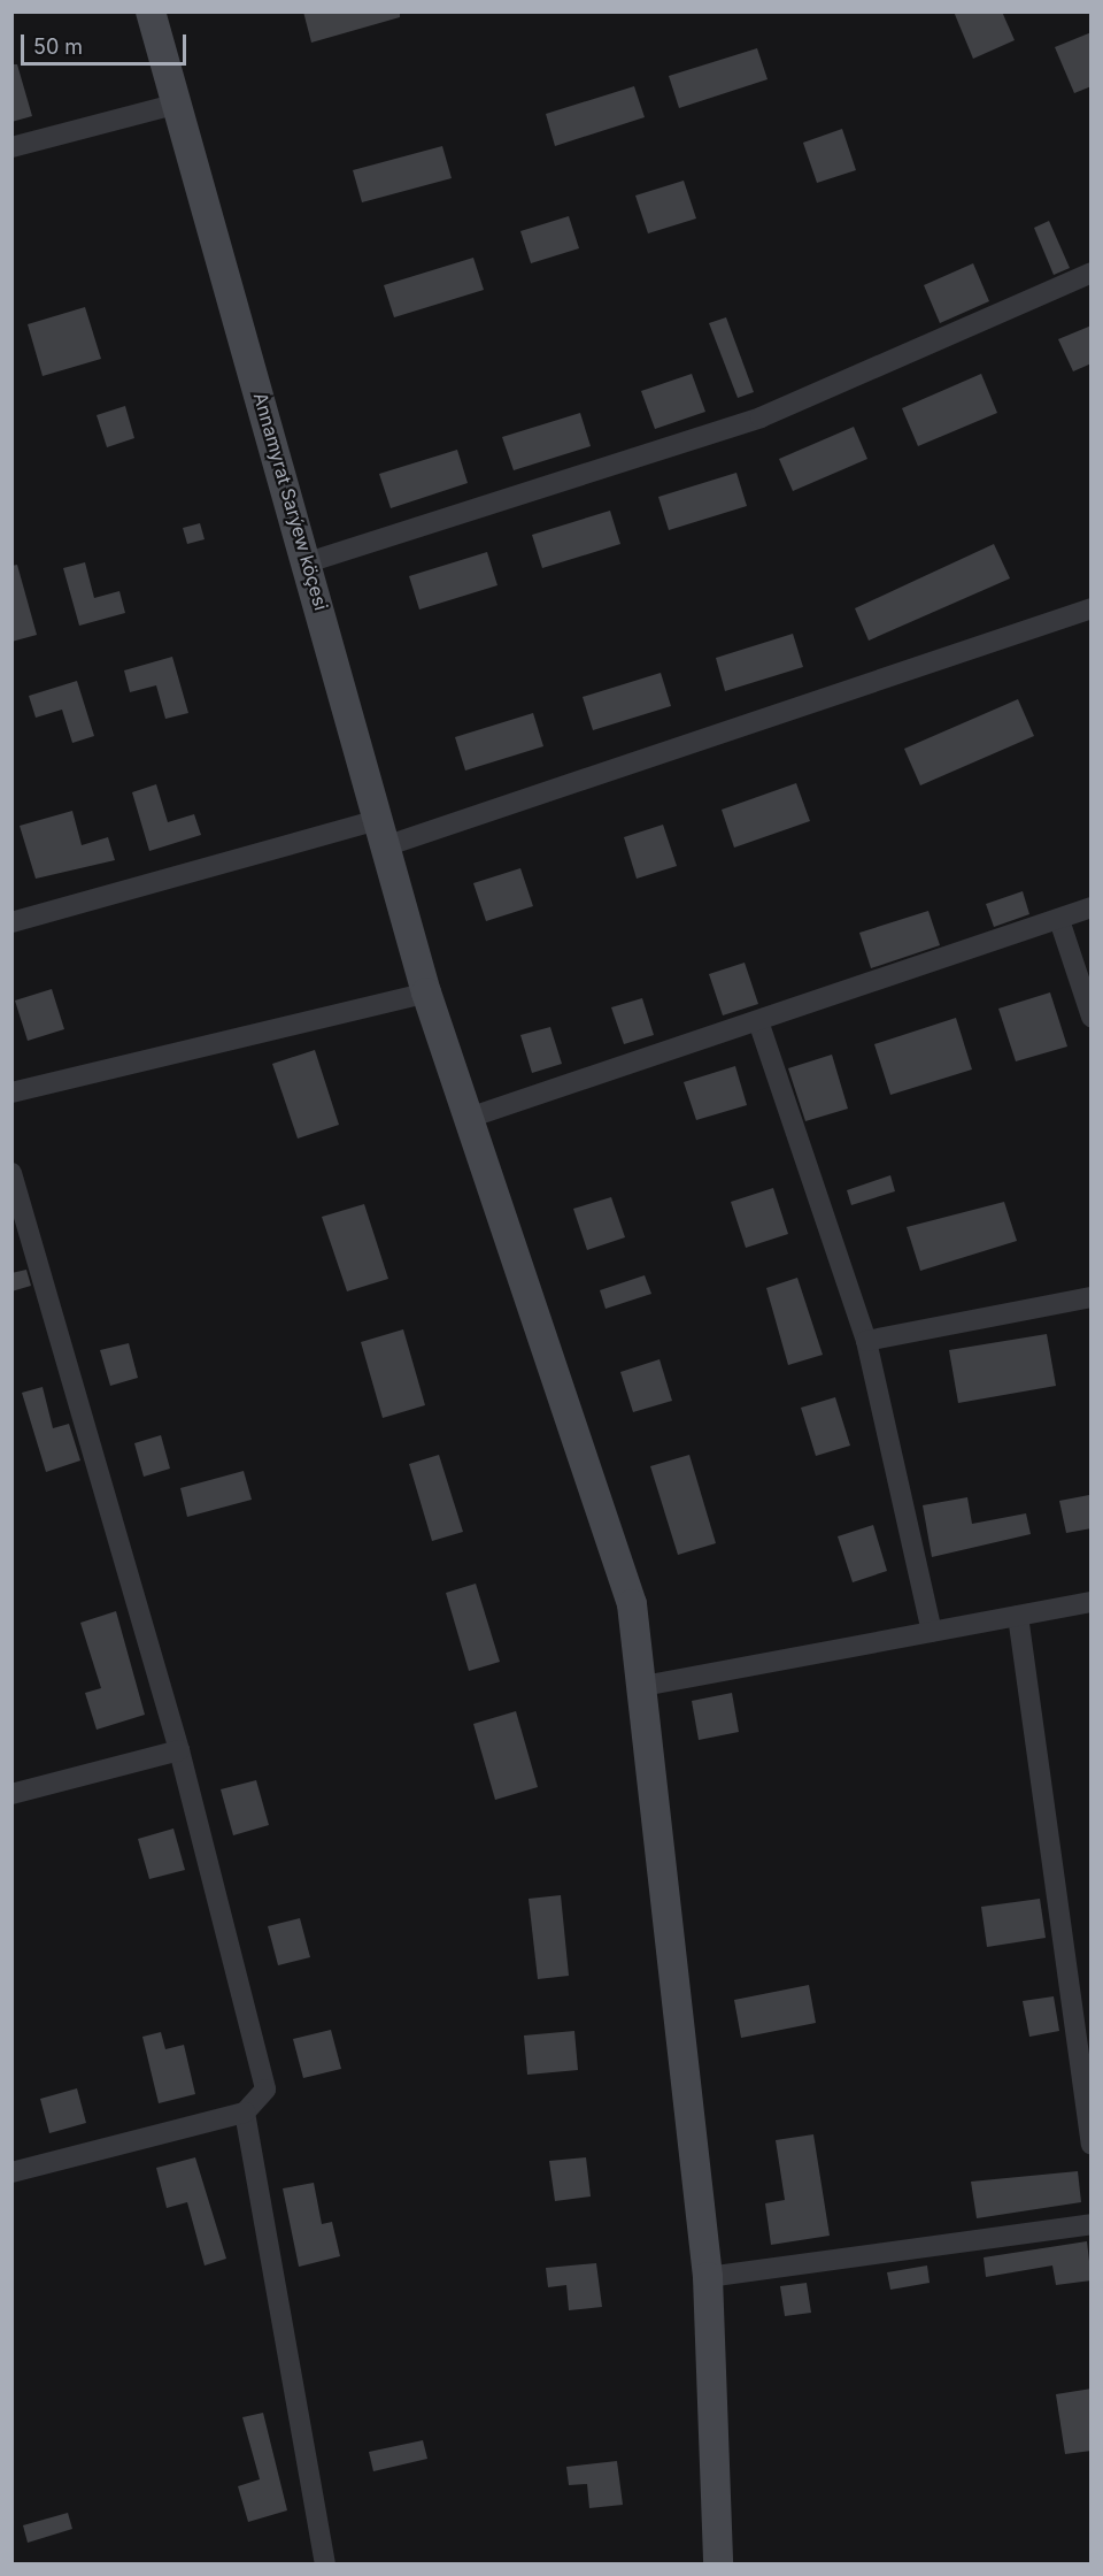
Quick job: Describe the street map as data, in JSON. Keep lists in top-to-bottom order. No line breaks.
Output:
{"streets":{"street":["Annamyrat Sarýew köçesi"]},"scale_bar":"50 m"}
